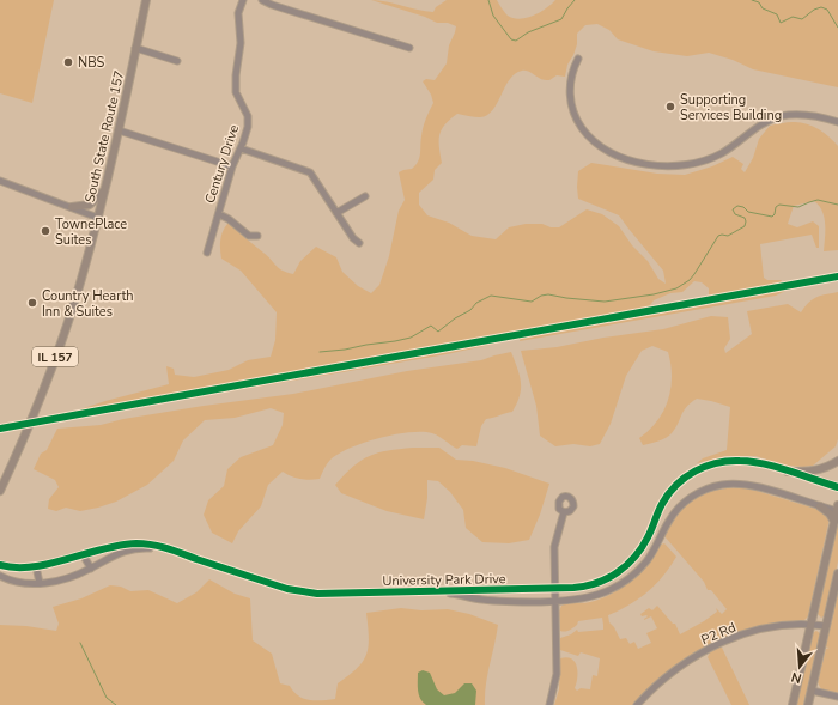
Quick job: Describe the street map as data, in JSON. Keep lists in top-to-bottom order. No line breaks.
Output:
{"streets":{"main road":["South State Route 157","IL 157"],"street":["Century Drive","University Park Drive","P2 Rd"]},"places":["NBS","Supporting Services Building","TownePlace Suites","Country Hearth Inn & Suites"],"north":"bottom"}
